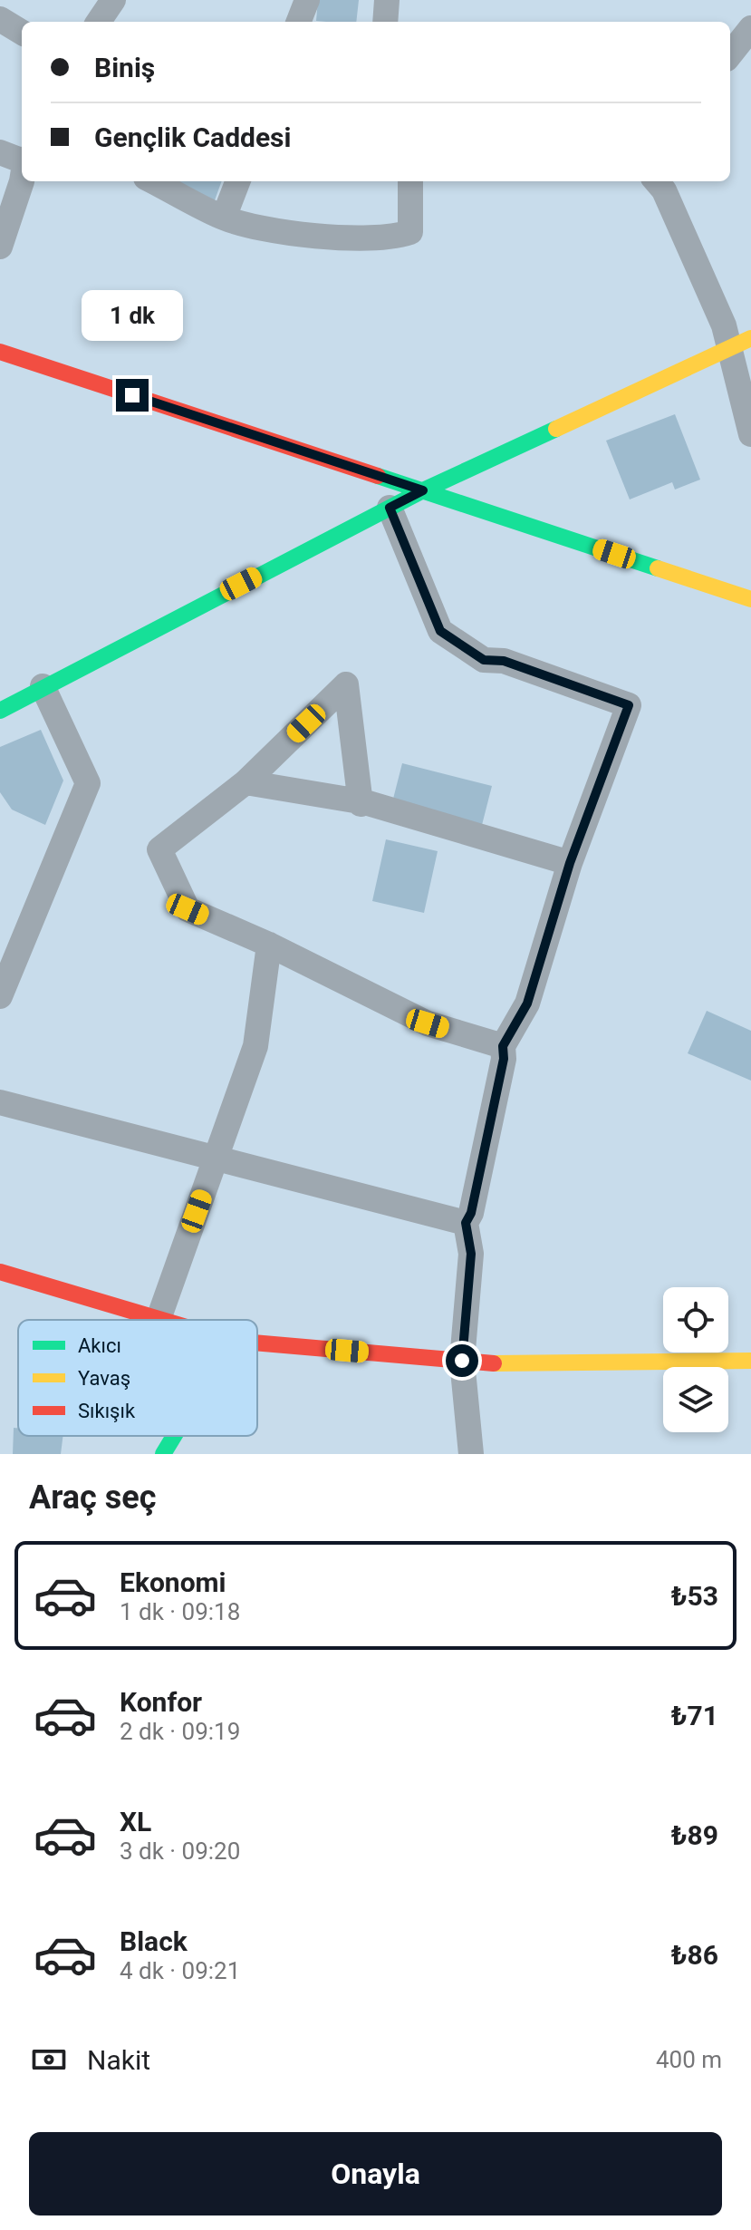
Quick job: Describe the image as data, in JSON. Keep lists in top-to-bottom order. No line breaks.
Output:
{"legend":["Akıcı","Yavaş","Sıkışık"],"page":{"banner":["Biniş","Gençlik Caddesi"],"bubble":"1 dk","heading":"Araç seç","list":[{"name":"Ekonomi","note":"1 dk · 09:18","value":"₺53"},{"name":"Konfor","note":"2 dk · 09:19","value":"₺71"},{"name":"XL","note":"3 dk · 09:20","value":"₺89"},{"name":"Black","note":"4 dk · 09:21","value":"₺86"}],"pay":["Nakit","400 m"],"buttons":"Onayla"}}
